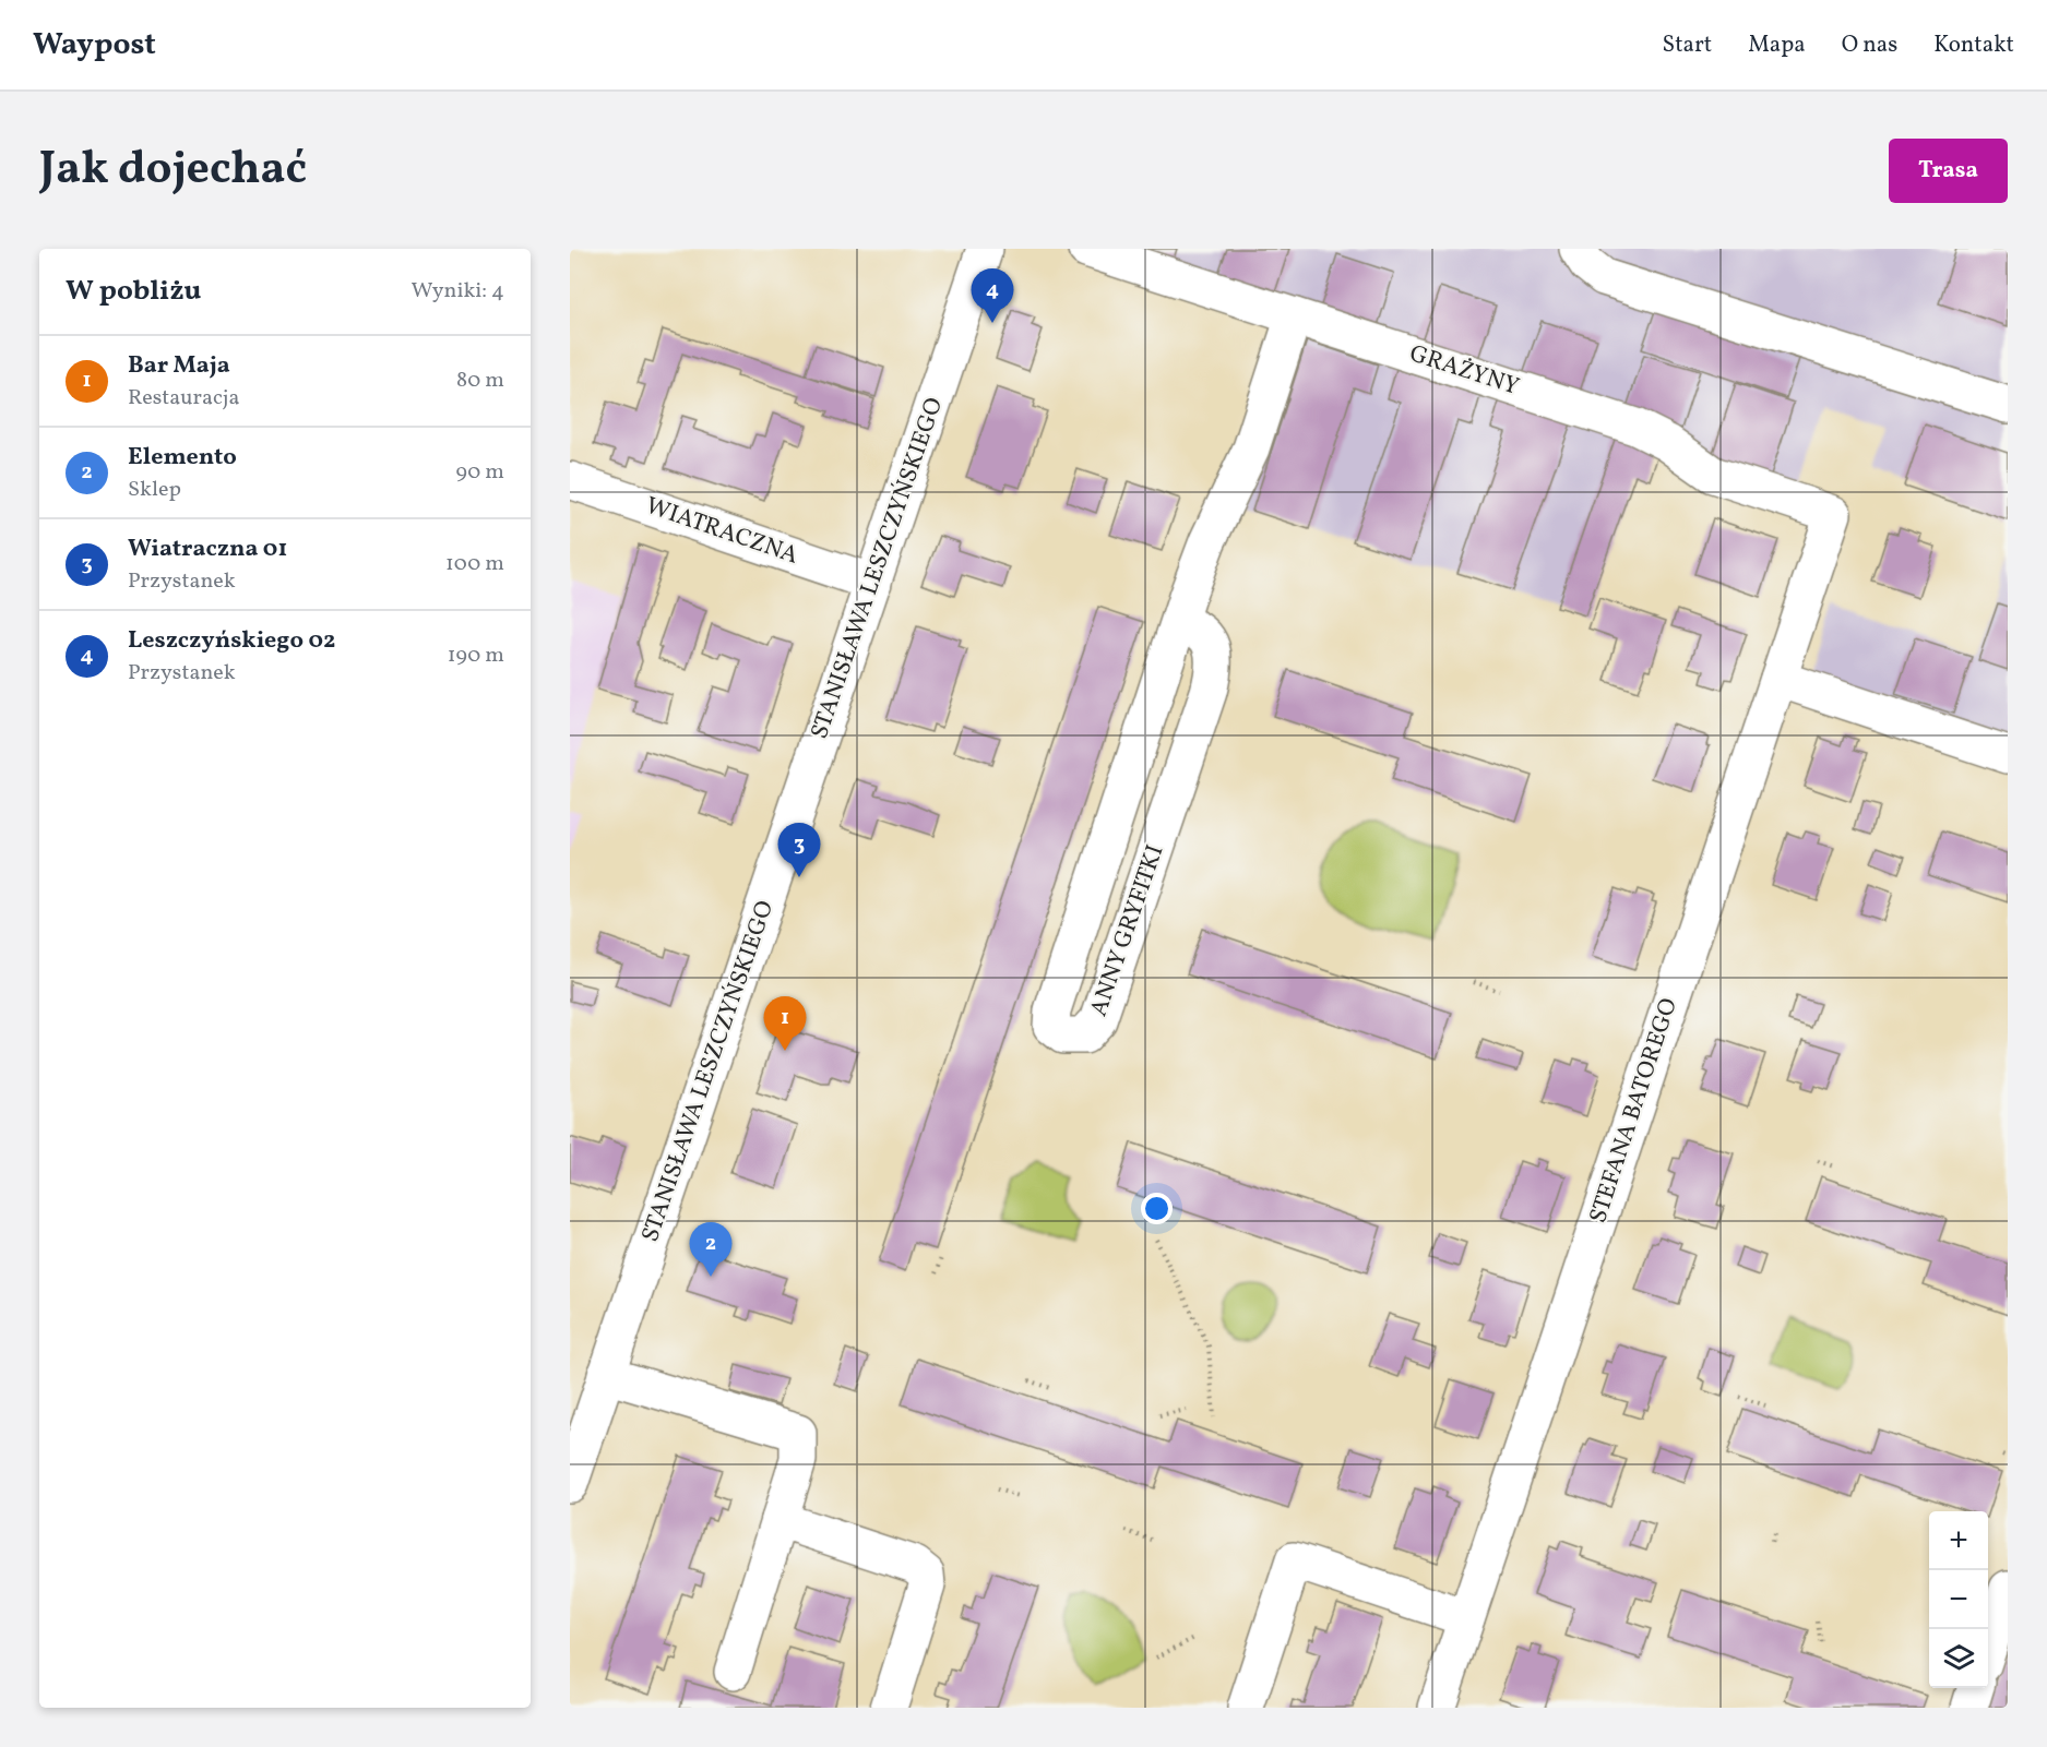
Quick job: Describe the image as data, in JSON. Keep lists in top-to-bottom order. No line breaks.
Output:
{"streets":{"street":["GRAŻYNY","WIATRACZNA","STANISŁAWA LESZCZYŃSKIEGO","ANNY GRYFITKI","STEFANA BATOREGO"]},"crossings":[["GRAŻYNY","ANNY GRYFITKI"],["GRAŻYNY","STEFANA BATOREGO"],["WIATRACZNA","STANISŁAWA LESZCZYŃSKIEGO"]],"page":{"header":"Waypost","nav":["Start","Mapa","O nas","Kontakt"],"title":"Jak dojechać","buttons":"Trasa","heading":["W pobliżu","Wyniki: 4"],"pins":["4","3","1","2"],"list":[{"mark":"1","name":"Bar Maja","note":"Restauracja","value":"80 m"},{"mark":"2","name":"Elemento","note":"Sklep","value":"90 m"},{"mark":"3","name":"Wiatraczna 01","note":"Przystanek","value":"100 m"},{"mark":"4","name":"Leszczyńskiego 02","note":"Przystanek","value":"190 m"}],"map_buttons":["+","−"]}}
